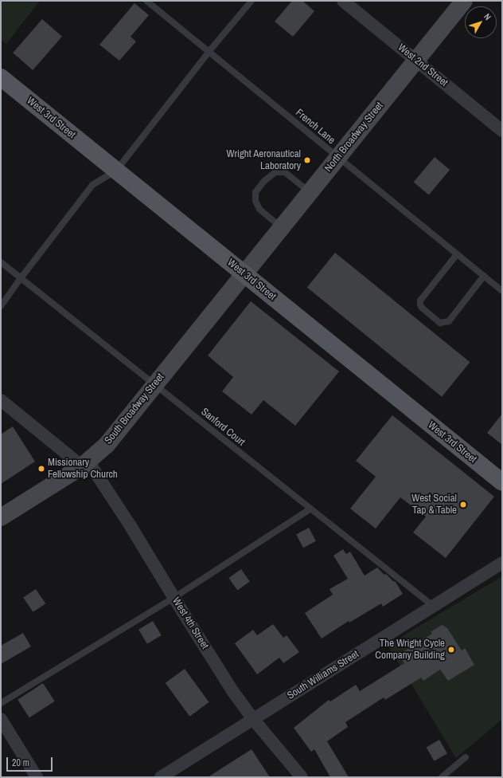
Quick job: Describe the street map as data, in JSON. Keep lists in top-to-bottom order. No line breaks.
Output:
{"streets":{"main road":["West 3rd Street"],"street":["West 2nd Street","North Broadway Street","South Broadway Street","West 4th Street","South Williams Street"],"lane":["French Lane","Sanford Court"]},"crossings":[["West 2nd Street","North Broadway Street"],["West 3rd Street","North Broadway Street"],["West 3rd Street","South Broadway Street"],["French Lane","North Broadway Street"],["North Broadway Street","South Broadway Street"],["South Broadway Street","Sanford Court"],["South Broadway Street","West 4th Street"],["Sanford Court","South Williams Street"],["West 4th Street","South Williams Street"]],"places":["Wright Aeronautical Laboratory","Missionary Fellowship Church","West Social Tap & Table","The Wright Cycle Company Building"],"scale_bar":"20 m","north":"top right"}
